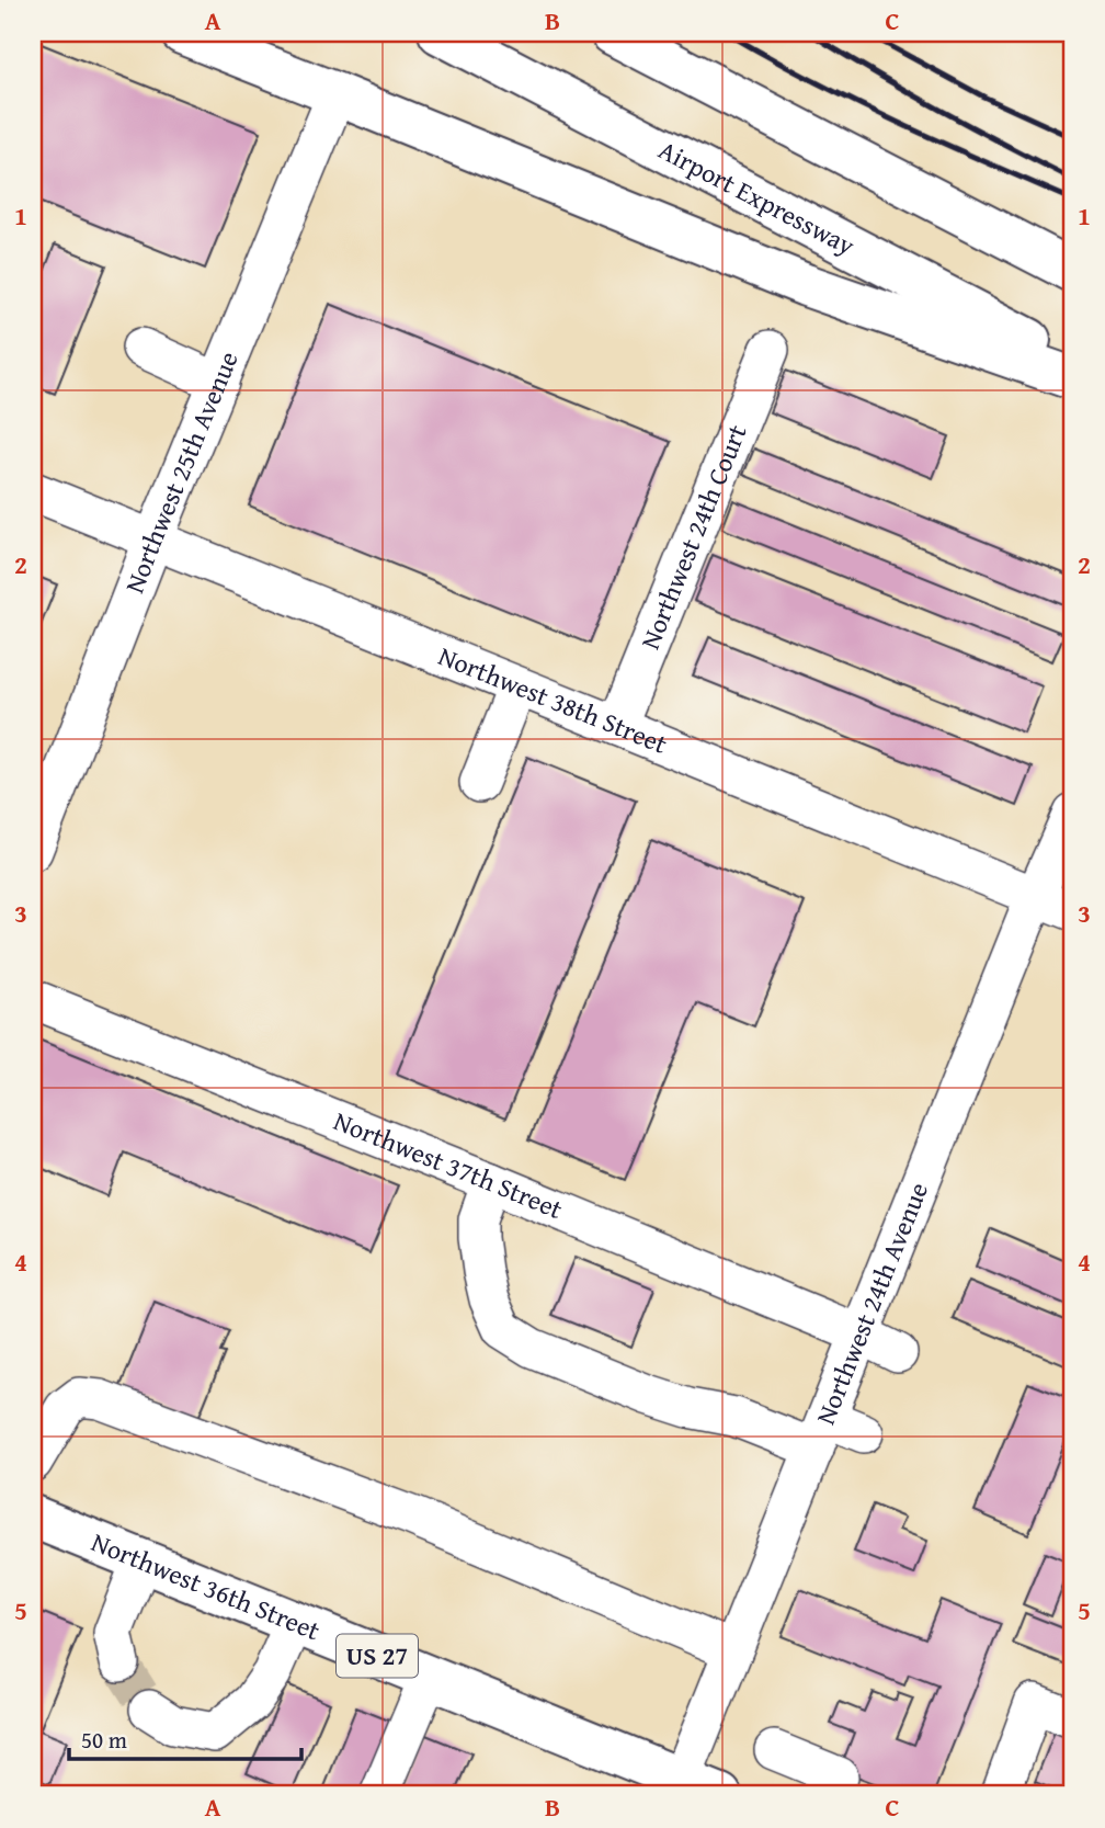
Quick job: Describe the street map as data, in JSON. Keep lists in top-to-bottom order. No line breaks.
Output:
{"streets":{"main road":["Airport Expressway","Northwest 36th Street","US 27"],"street":["Northwest 25th Avenue","Northwest 24th Court","Northwest 38th Street","Northwest 37th Street","Northwest 24th Avenue"]},"crossings":[["Northwest 25th Avenue","Northwest 38th Street"],["Northwest 24th Court","Northwest 38th Street"],["Northwest 38th Street","Northwest 24th Avenue"],["Northwest 37th Street","Northwest 24th Avenue"],["Northwest 24th Avenue","Northwest 36th Street"]],"scale_bar":"50 m","grid":{"columns":["A","B","C"],"rows":["1","2","3","4","5"]}}
